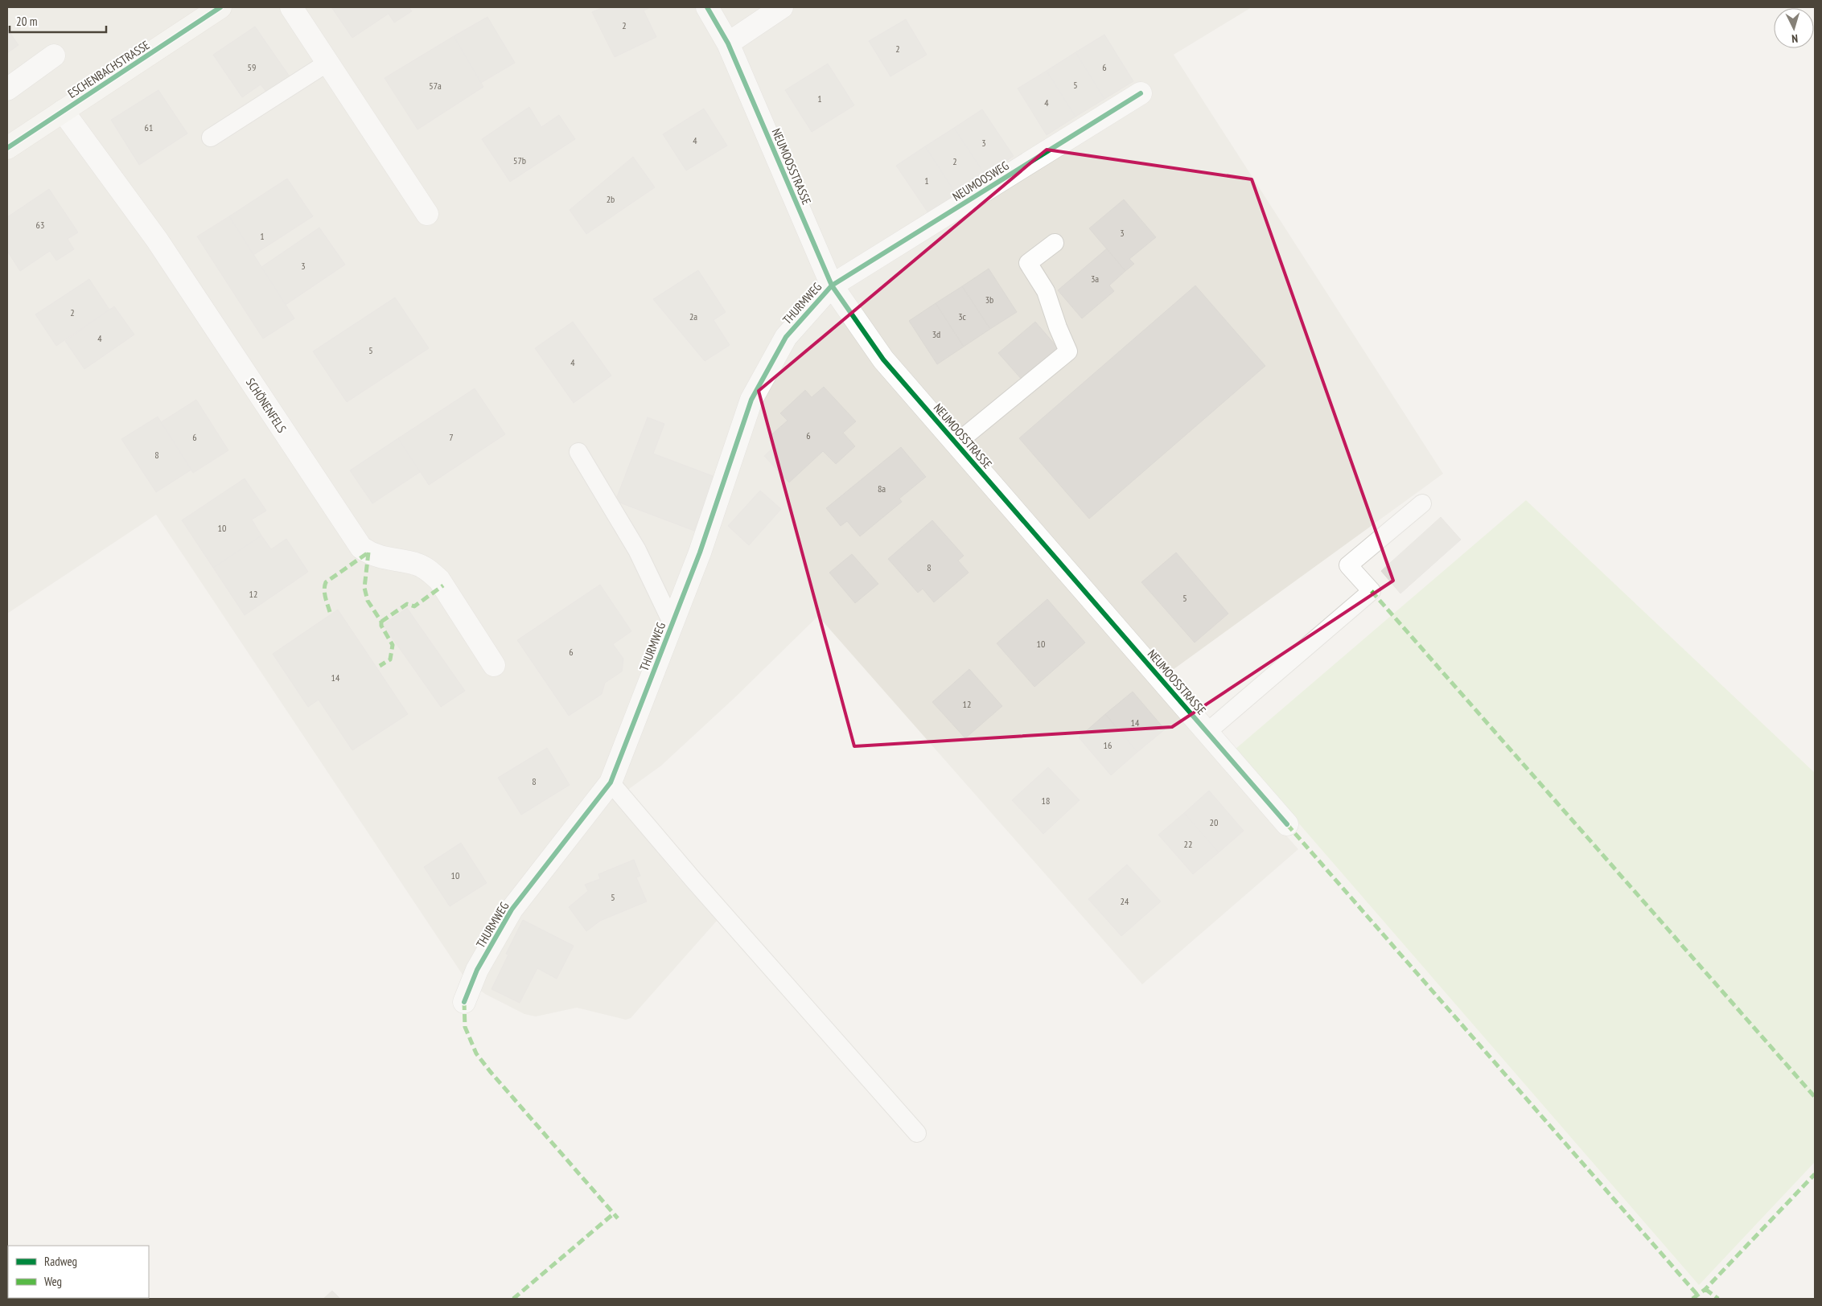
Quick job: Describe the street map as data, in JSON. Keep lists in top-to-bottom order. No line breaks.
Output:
{"streets":{"street":["ESCHENBACHSTRASSE","NEUMOOSSTRASSE","NEUMOOSWEG","THURMWEG","SCHÖNENFELS"]},"crossings":[["ESCHENBACHSTRASSE","SCHÖNENFELS"],["NEUMOOSSTRASSE","NEUMOOSWEG"],["NEUMOOSSTRASSE","THURMWEG"],["NEUMOOSWEG","THURMWEG"]],"house_numbers":["2","2","59","6","5","57a","1","4","61","4","3","57b","2","1","2b","63","3","1","3","3a","3b","2","2a","3c","3d","4","5","4","6","6","7","8","8a","10","8","12","5","10","6","14","12","14","16","8","18","20","22","10","5","24"],"legend":["Radweg","Weg"],"scale_bar":"20 m","north":"bottom"}
